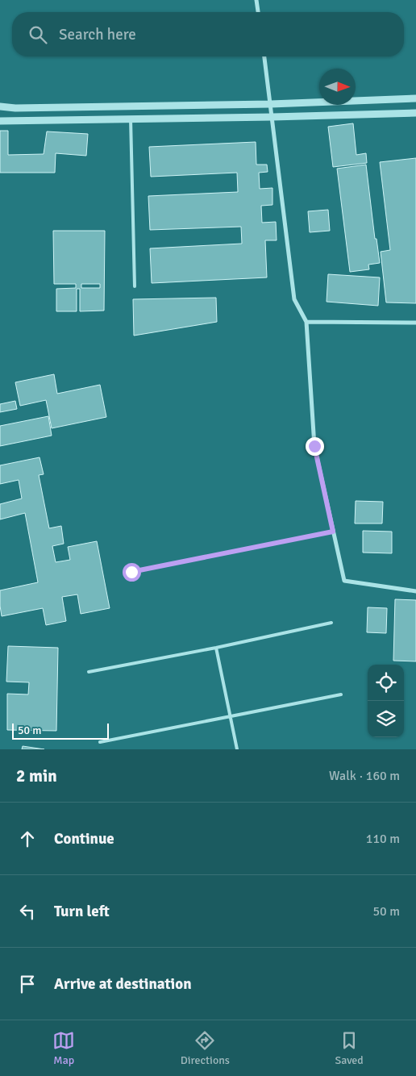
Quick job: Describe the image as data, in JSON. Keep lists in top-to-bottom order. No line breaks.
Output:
{"scale_bar":"50 m","north":"right","page":{"search":"Search here","scale":"50 m","heading":["2 min","Walk · 160 m"],"list":[["Continue","110 m"],["Turn left","50 m"],"Arrive at destination"],"nav":["Map","Directions","Saved"]}}
